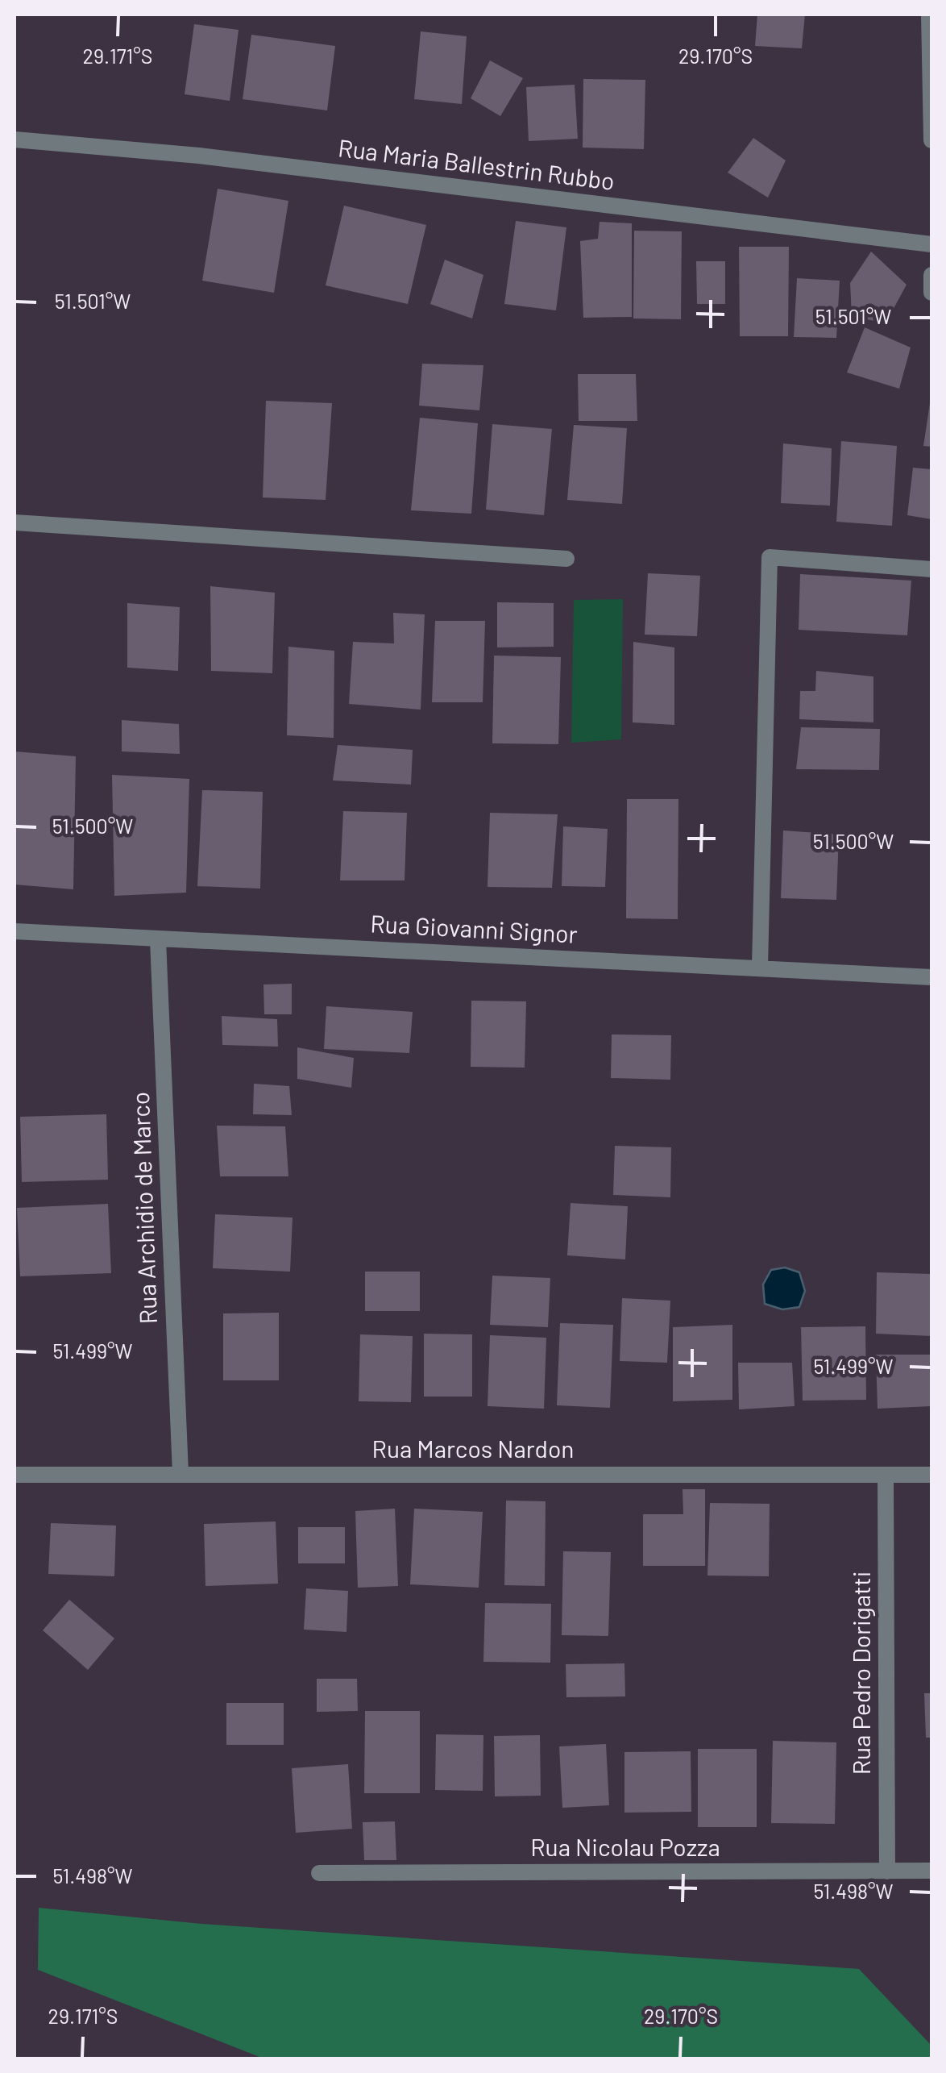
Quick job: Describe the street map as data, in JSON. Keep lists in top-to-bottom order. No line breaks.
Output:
{"streets":{"street":["Rua Maria Ballestrin Rubbo","Rua Giovanni Signor","Rua Archidio de Marco","Rua Marcos Nardon","Rua Pedro Dorigatti","Rua Nicolau Pozza"]},"crossings":[["Rua Giovanni Signor","Rua Archidio de Marco"],["Rua Archidio de Marco","Rua Marcos Nardon"],["Rua Marcos Nardon","Rua Pedro Dorigatti"],["Rua Pedro Dorigatti","Rua Nicolau Pozza"]],"coordinates":["29.171°S","29.170°S","51.501°W","51.500°W","51.499°W","51.498°W"]}
